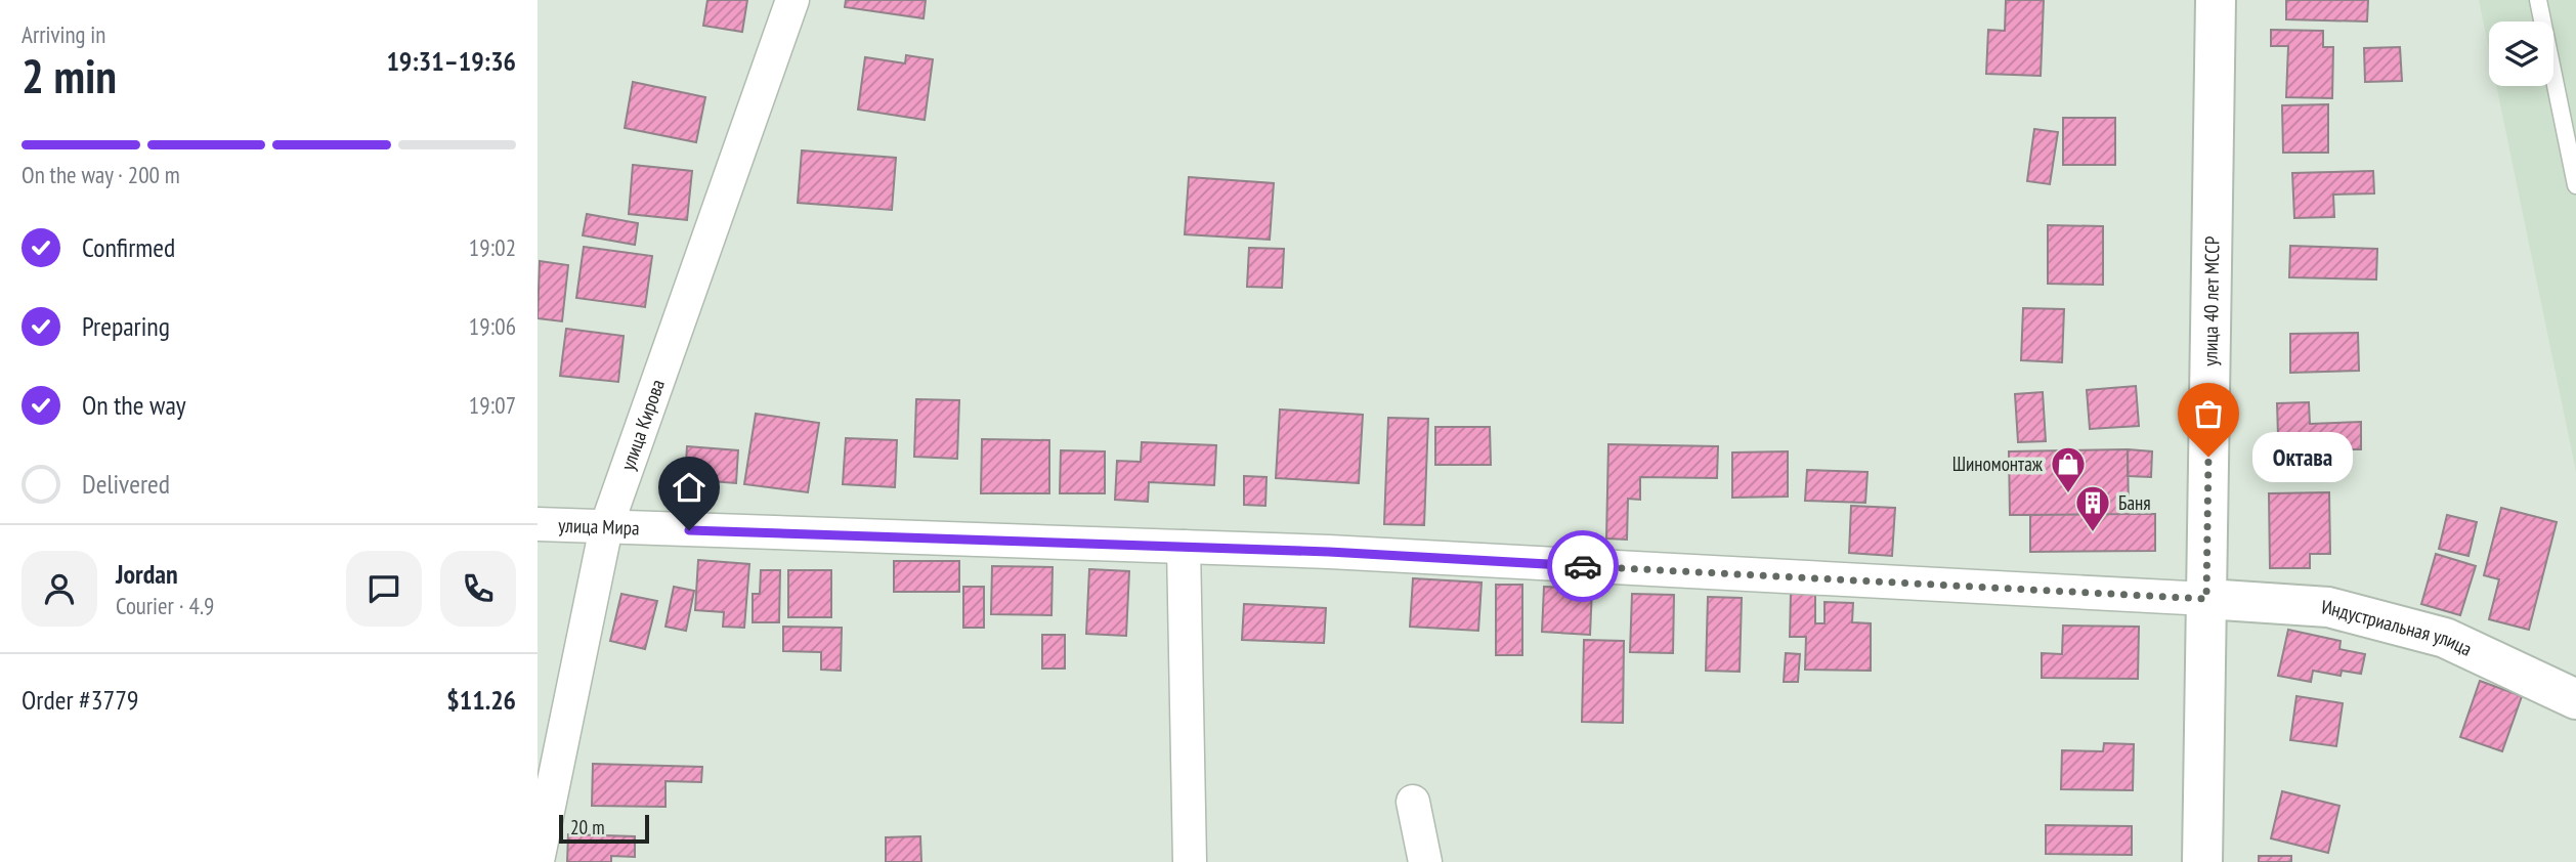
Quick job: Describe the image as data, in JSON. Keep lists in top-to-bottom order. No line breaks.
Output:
{"streets":{"main road":["улица 40 лет МССР","Индустриальная улица"],"street":["улица Кирова","улица Мира"]},"crossings":[["улица 40 лет МССР","улица Мира"],["улица 40 лет МССР","Индустриальная улица"],["улица Кирова","улица Мира"],["улица Мира","Индустриальная улица"]],"places":{"other":["Октава"],"shop":["Шиномонтаж"],"building":["Баня"]},"scale_bar":"20 m","page":{"heading":["2 min","Arriving in","19:31–19:36"],"panel":["Jordan","Courier · 4.9","Order #3779","$11.26"],"bar":"On the way · 200 m","list":[["Confirmed","19:02"],["Preparing","19:06"],["On the way","19:07"],"Delivered"],"bubble":"Октава","scale":"20 m"}}
